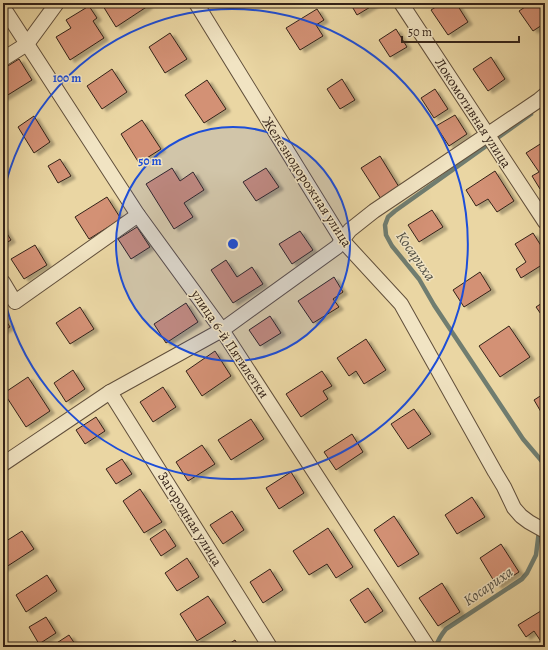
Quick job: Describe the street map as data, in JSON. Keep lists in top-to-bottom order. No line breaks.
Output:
{"streets":{"street":["Локомотивная улица","Железнодорожная улица","улица 6-й Пятилетки","Загородная улица"]},"water":["Косариха"],"scale_bar":"50 m","rings":["100 m","50 m"]}
